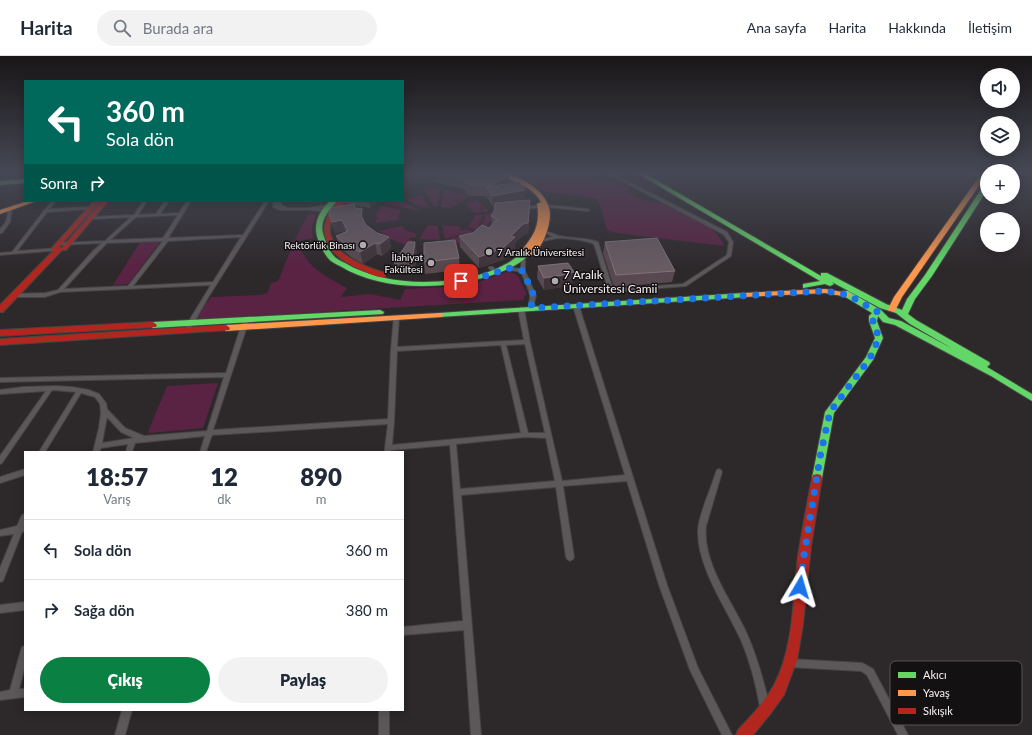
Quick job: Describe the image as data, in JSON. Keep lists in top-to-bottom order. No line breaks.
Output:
{"places":["Rektörlük Binası","7 Aralık Üniversitesi","İlahiyat Fakültesi","7 Aralık Üniversitesi Camii"],"legend":["Akıcı","Yavaş","Sıkışık"],"page":{"header":"Harita","search":"Burada ara","nav":["Ana sayfa","Harita","Hakkında","İletişim"],"map_buttons":["+","−"],"turn":["360 m","Sola dön"],"then":"Sonra","eta":["18:57","Varış","12","dk","890","m"],"list":[{"name":"Sola dön","value":"360 m"},{"name":"Sağa dön","value":"380 m"}],"buttons":["Çıkış","Paylaş"]}}
